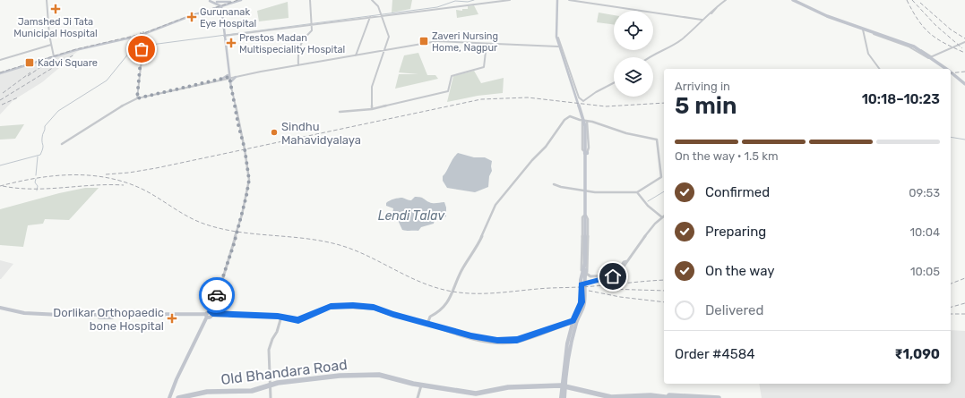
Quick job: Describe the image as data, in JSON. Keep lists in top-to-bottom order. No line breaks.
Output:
{"streets":{"highway":["Old Bhandara Road"]},"water":["Lendi Talav"],"places":{"health":["Jamshed Ji Tata Municipal Hospital","Gurunanak Eye Hospital","Prestos Madan Multispeciality Hospital","Dorlikar Orthopaedic bone Hospital"],"transit":["Zaveri Nursing Home, Nagpur","Kadvi Square"],"other":["Sindhu Mahavidyalaya"]},"page":{"heading":["5 min","Arriving in","10:18–10:23"],"panel":["Order #4584","₹1,090"],"bar":"On the way · 1.5 km","list":[["Confirmed","09:53"],["Preparing","10:04"],["On the way","10:05"],"Delivered"]}}
